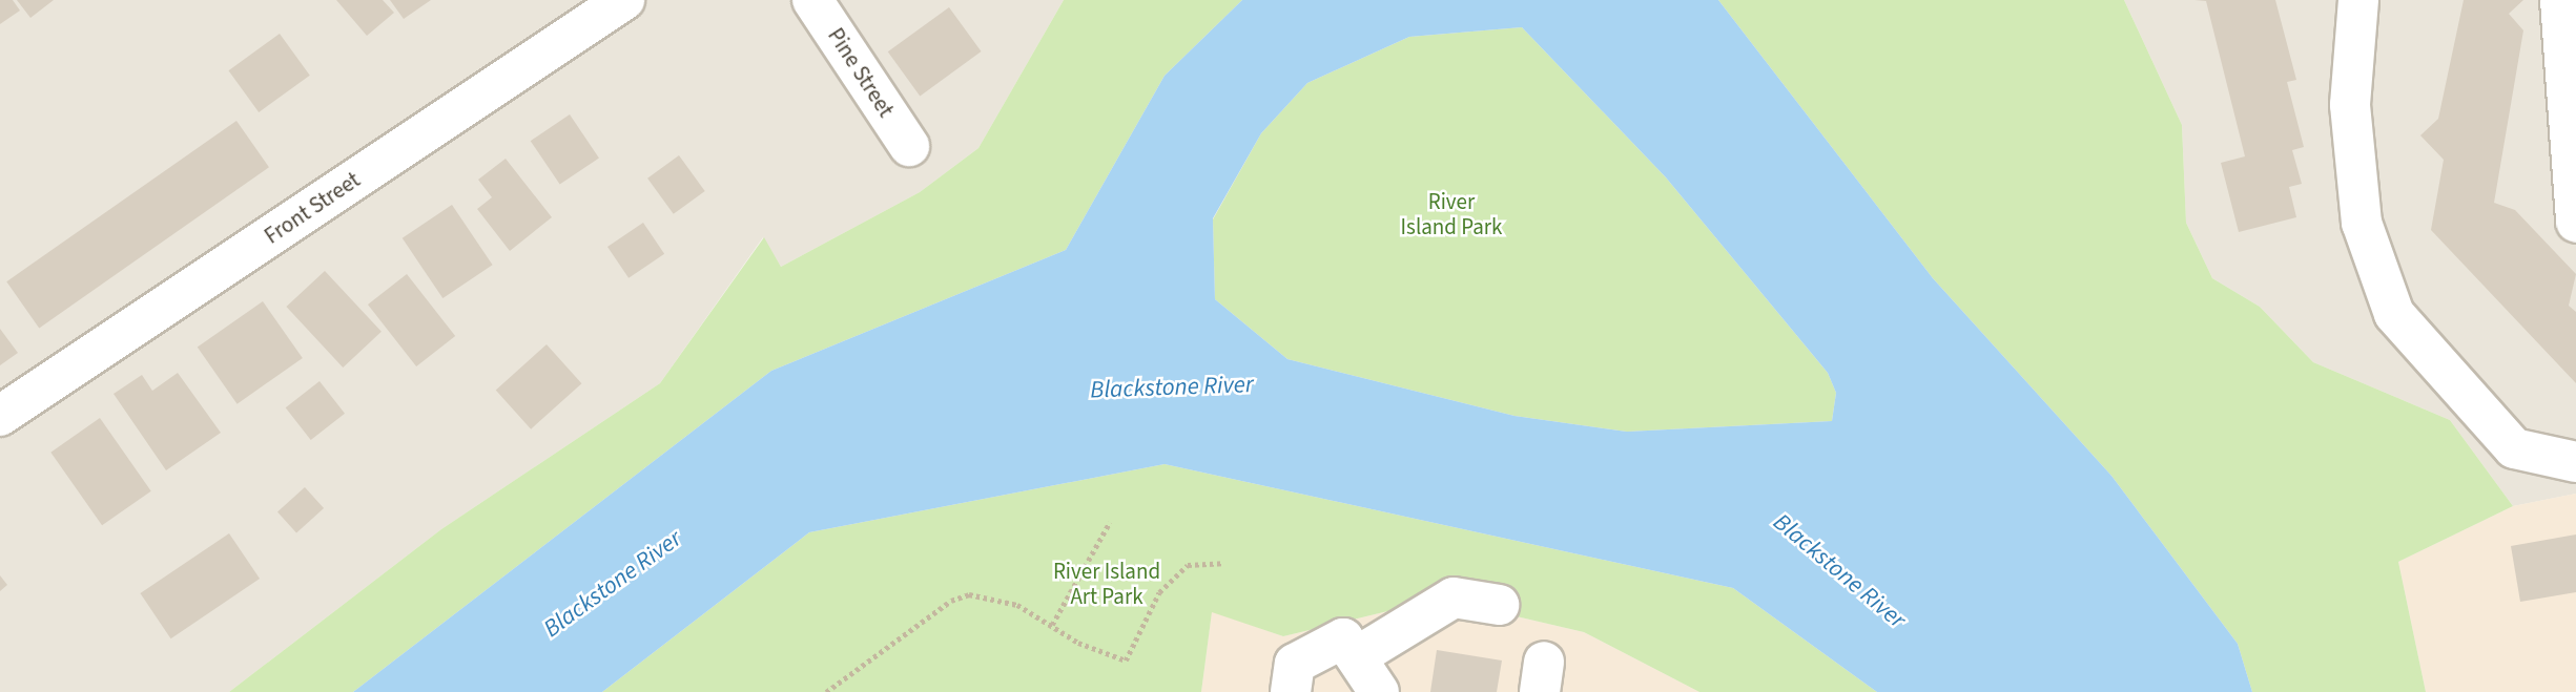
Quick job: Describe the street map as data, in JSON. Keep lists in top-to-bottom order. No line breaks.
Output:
{"streets":{"street":["Pine Street","Front Street"]},"water":["Blackstone River"],"parks":["River Island Park","River Island Art Park"]}
